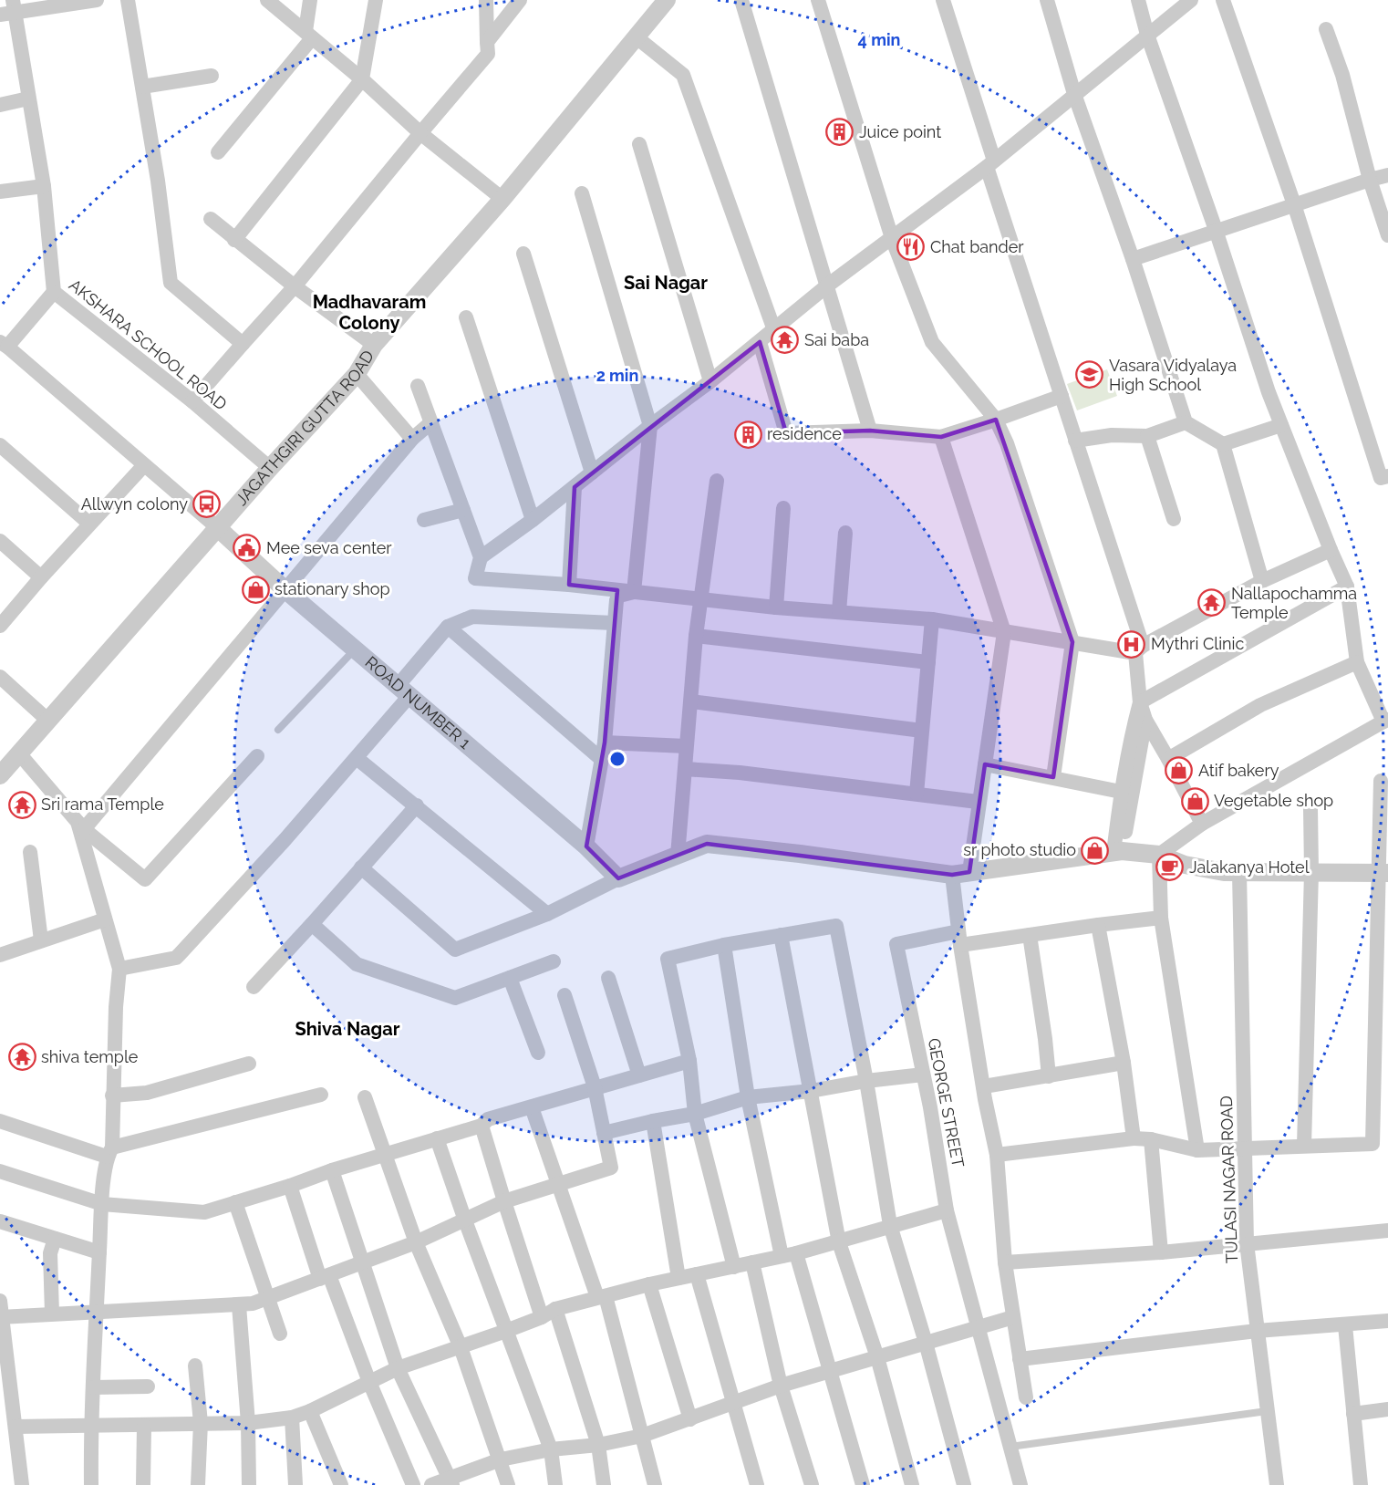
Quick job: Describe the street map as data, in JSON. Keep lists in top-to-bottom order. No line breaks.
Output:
{"streets":{"street":["AKSHARA SCHOOL ROAD","JAGATHGIRI GUTTA ROAD","ROAD NUMBER 1","GEORGE STREET","TULASI NAGAR ROAD"]},"crossings":[["AKSHARA SCHOOL ROAD","JAGATHGIRI GUTTA ROAD"],["JAGATHGIRI GUTTA ROAD","ROAD NUMBER 1"]],"districts":["Sai Nagar","Madhavaram Colony","Shiva Nagar"],"places":{"building":["Juice point","residence"],"restaurant":["Chat bander"],"temple":["Sai baba","Nallapochamma Temple","Sri rama Temple","shiva temple"],"school or university":["Vasara Vidyalaya High School"],"bus stop":["Allwyn colony"],"public building":["Mee seva center"],"shop":["stationary shop","Atif bakery","Vegetable shop","sr photo studio"],"hospital":["Mythri Clinic"],"cafe":["Jalakanya Hotel"]},"rings":["4 min","2 min"]}
